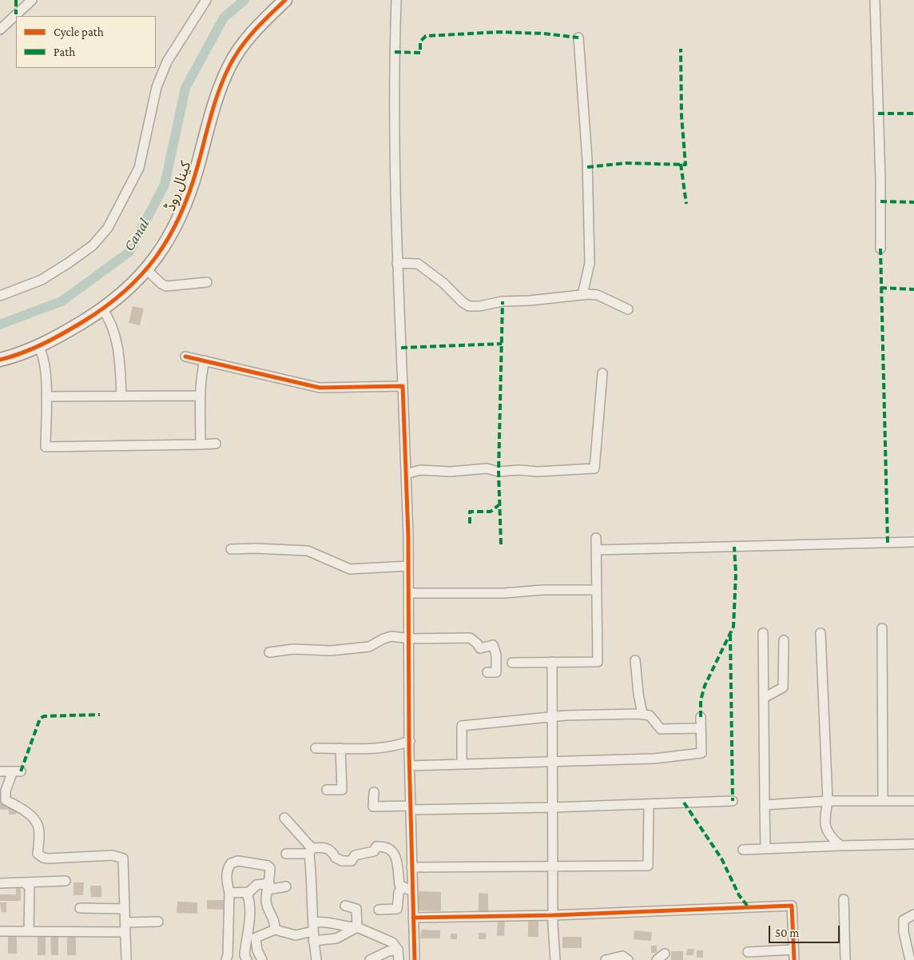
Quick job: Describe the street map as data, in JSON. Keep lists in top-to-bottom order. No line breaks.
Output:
{"streets":{"street":["کینال روڈ"]},"water":["Canal"],"legend":["Cycle path","Path"],"scale_bar":"50 m"}
